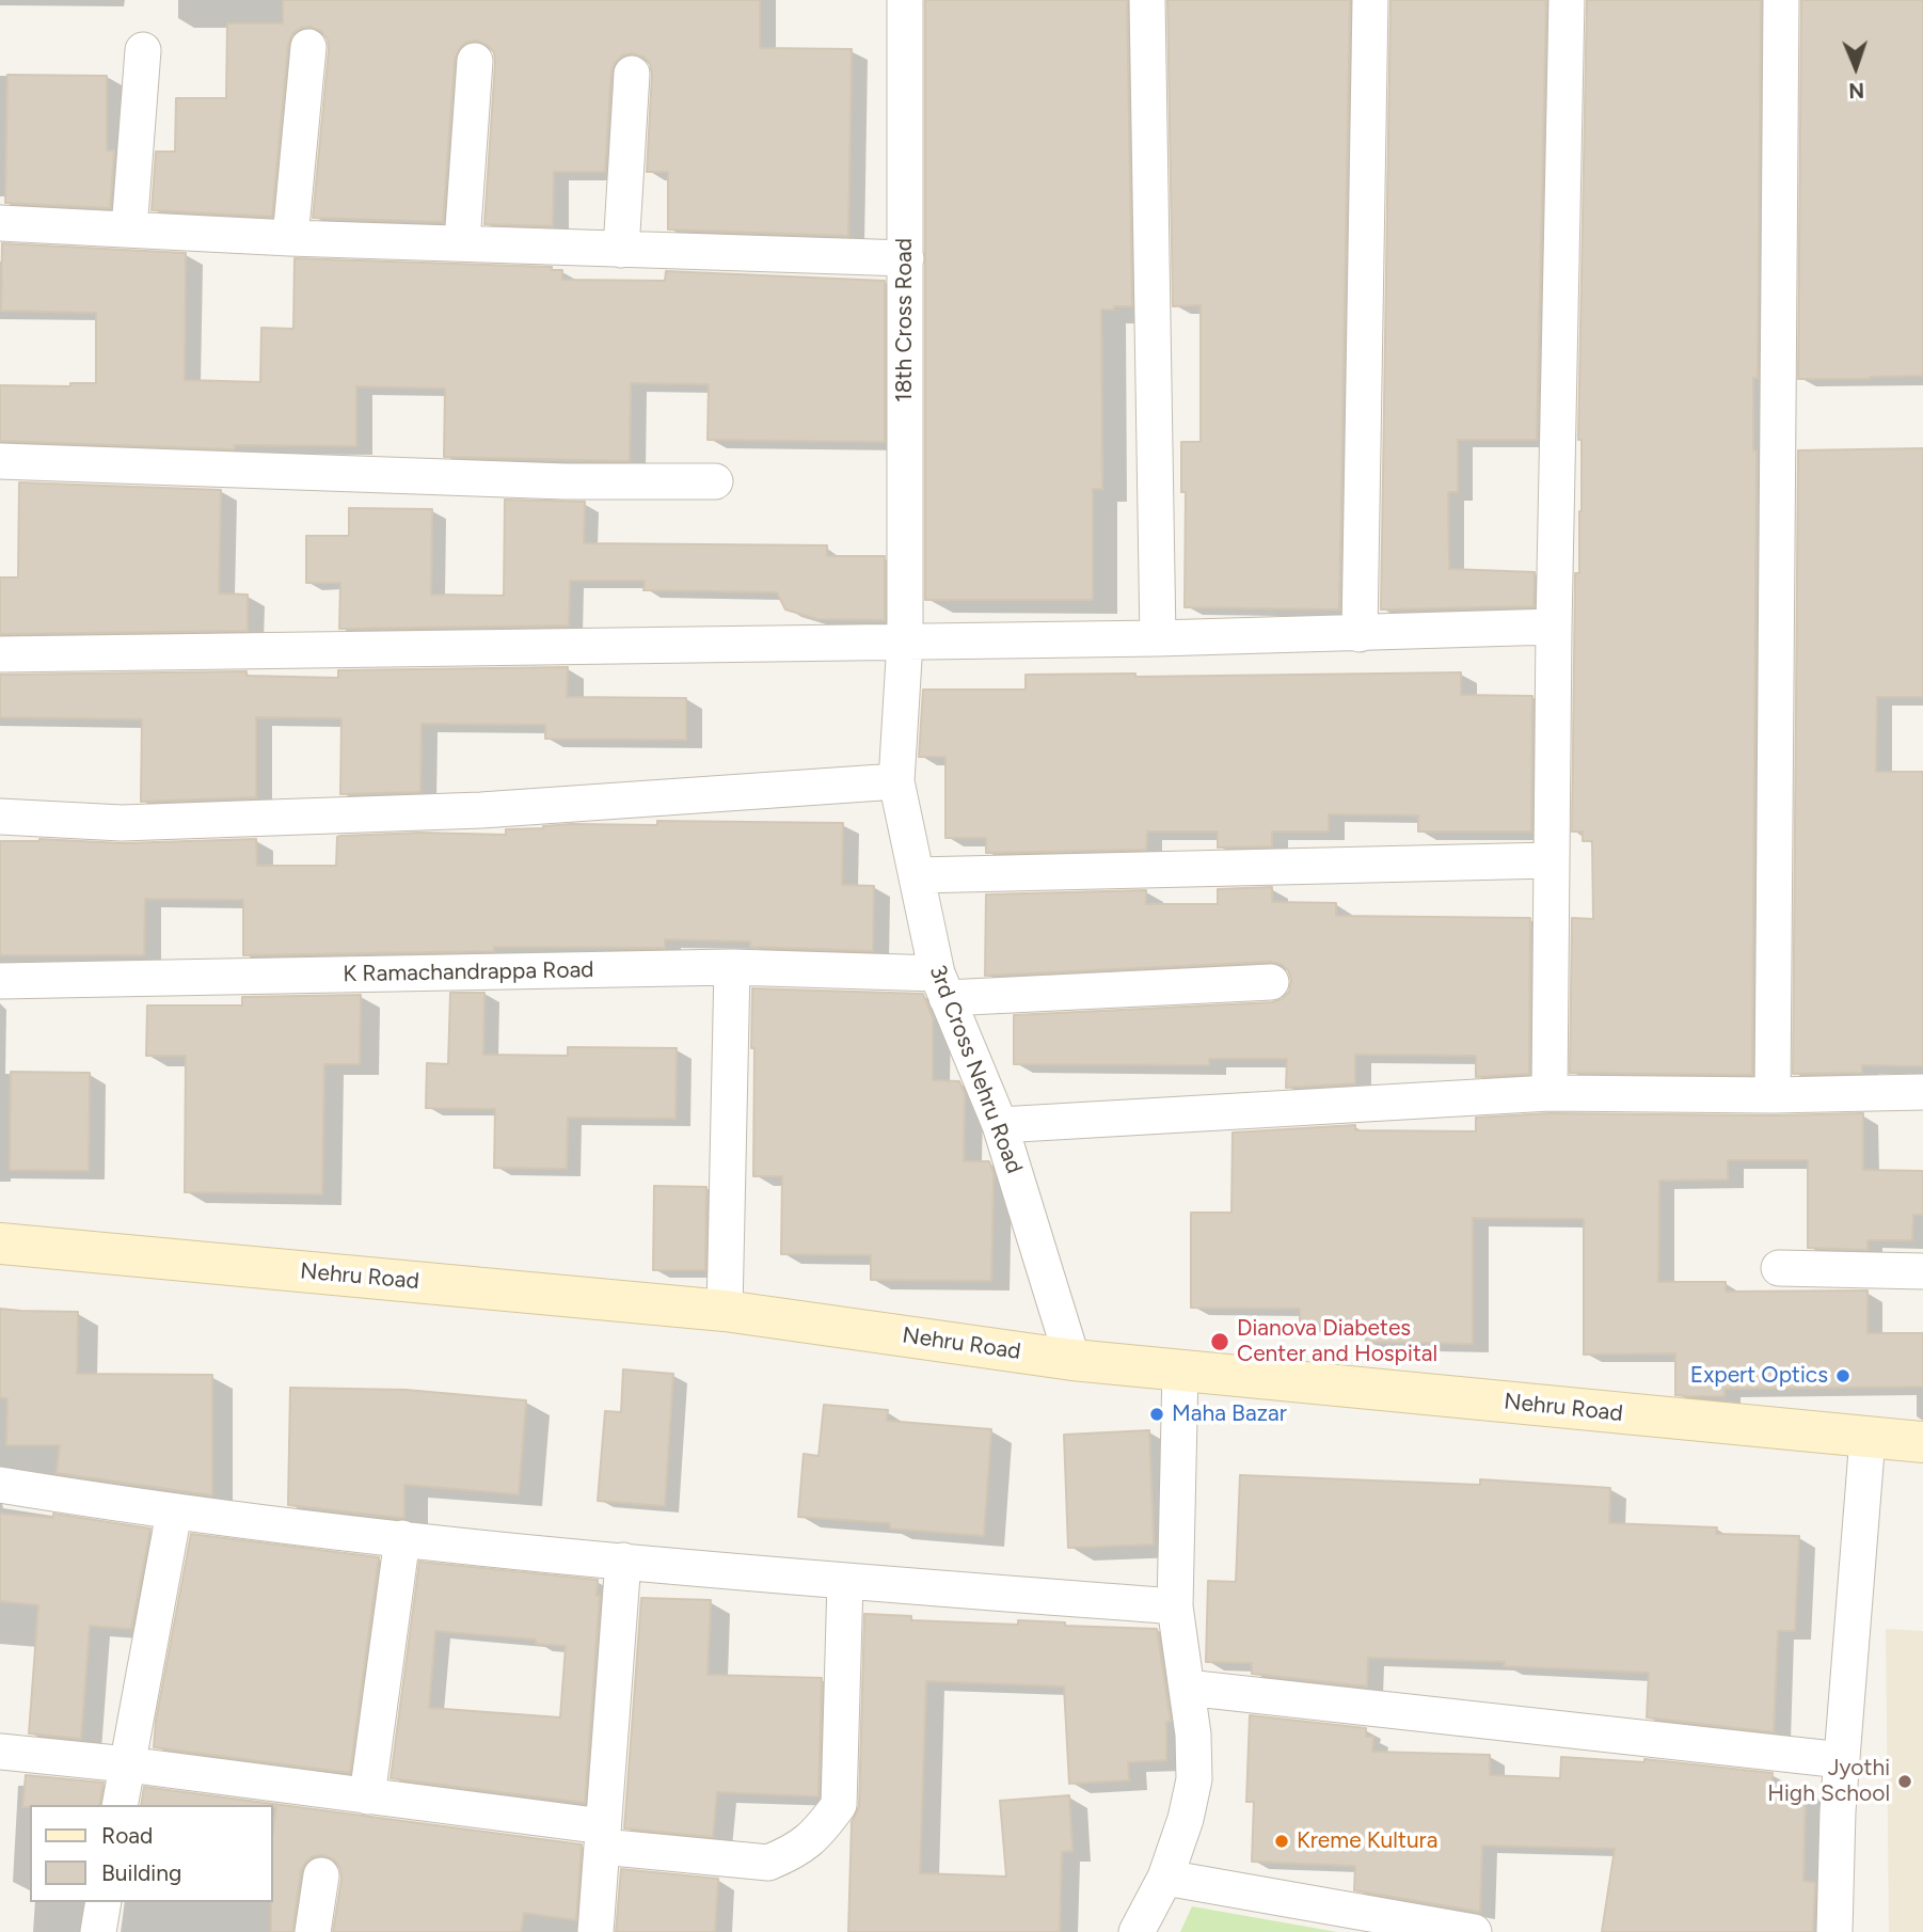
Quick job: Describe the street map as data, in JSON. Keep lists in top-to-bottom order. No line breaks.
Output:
{"streets":{"main road":["Nehru Road"],"street":["18th Cross Road","K Ramachandrappa Road","3rd Cross Nehru Road"]},"crossings":[["18th Cross Road","3rd Cross Nehru Road"],["K Ramachandrappa Road","3rd Cross Nehru Road"],["3rd Cross Nehru Road","Nehru Road"]],"places":["Dianova Diabetes Center and Hospital","Expert Optics","Maha Bazar","Jyothi High School","Kreme Kultura"],"legend":["Road","Building"],"north":"bottom"}
